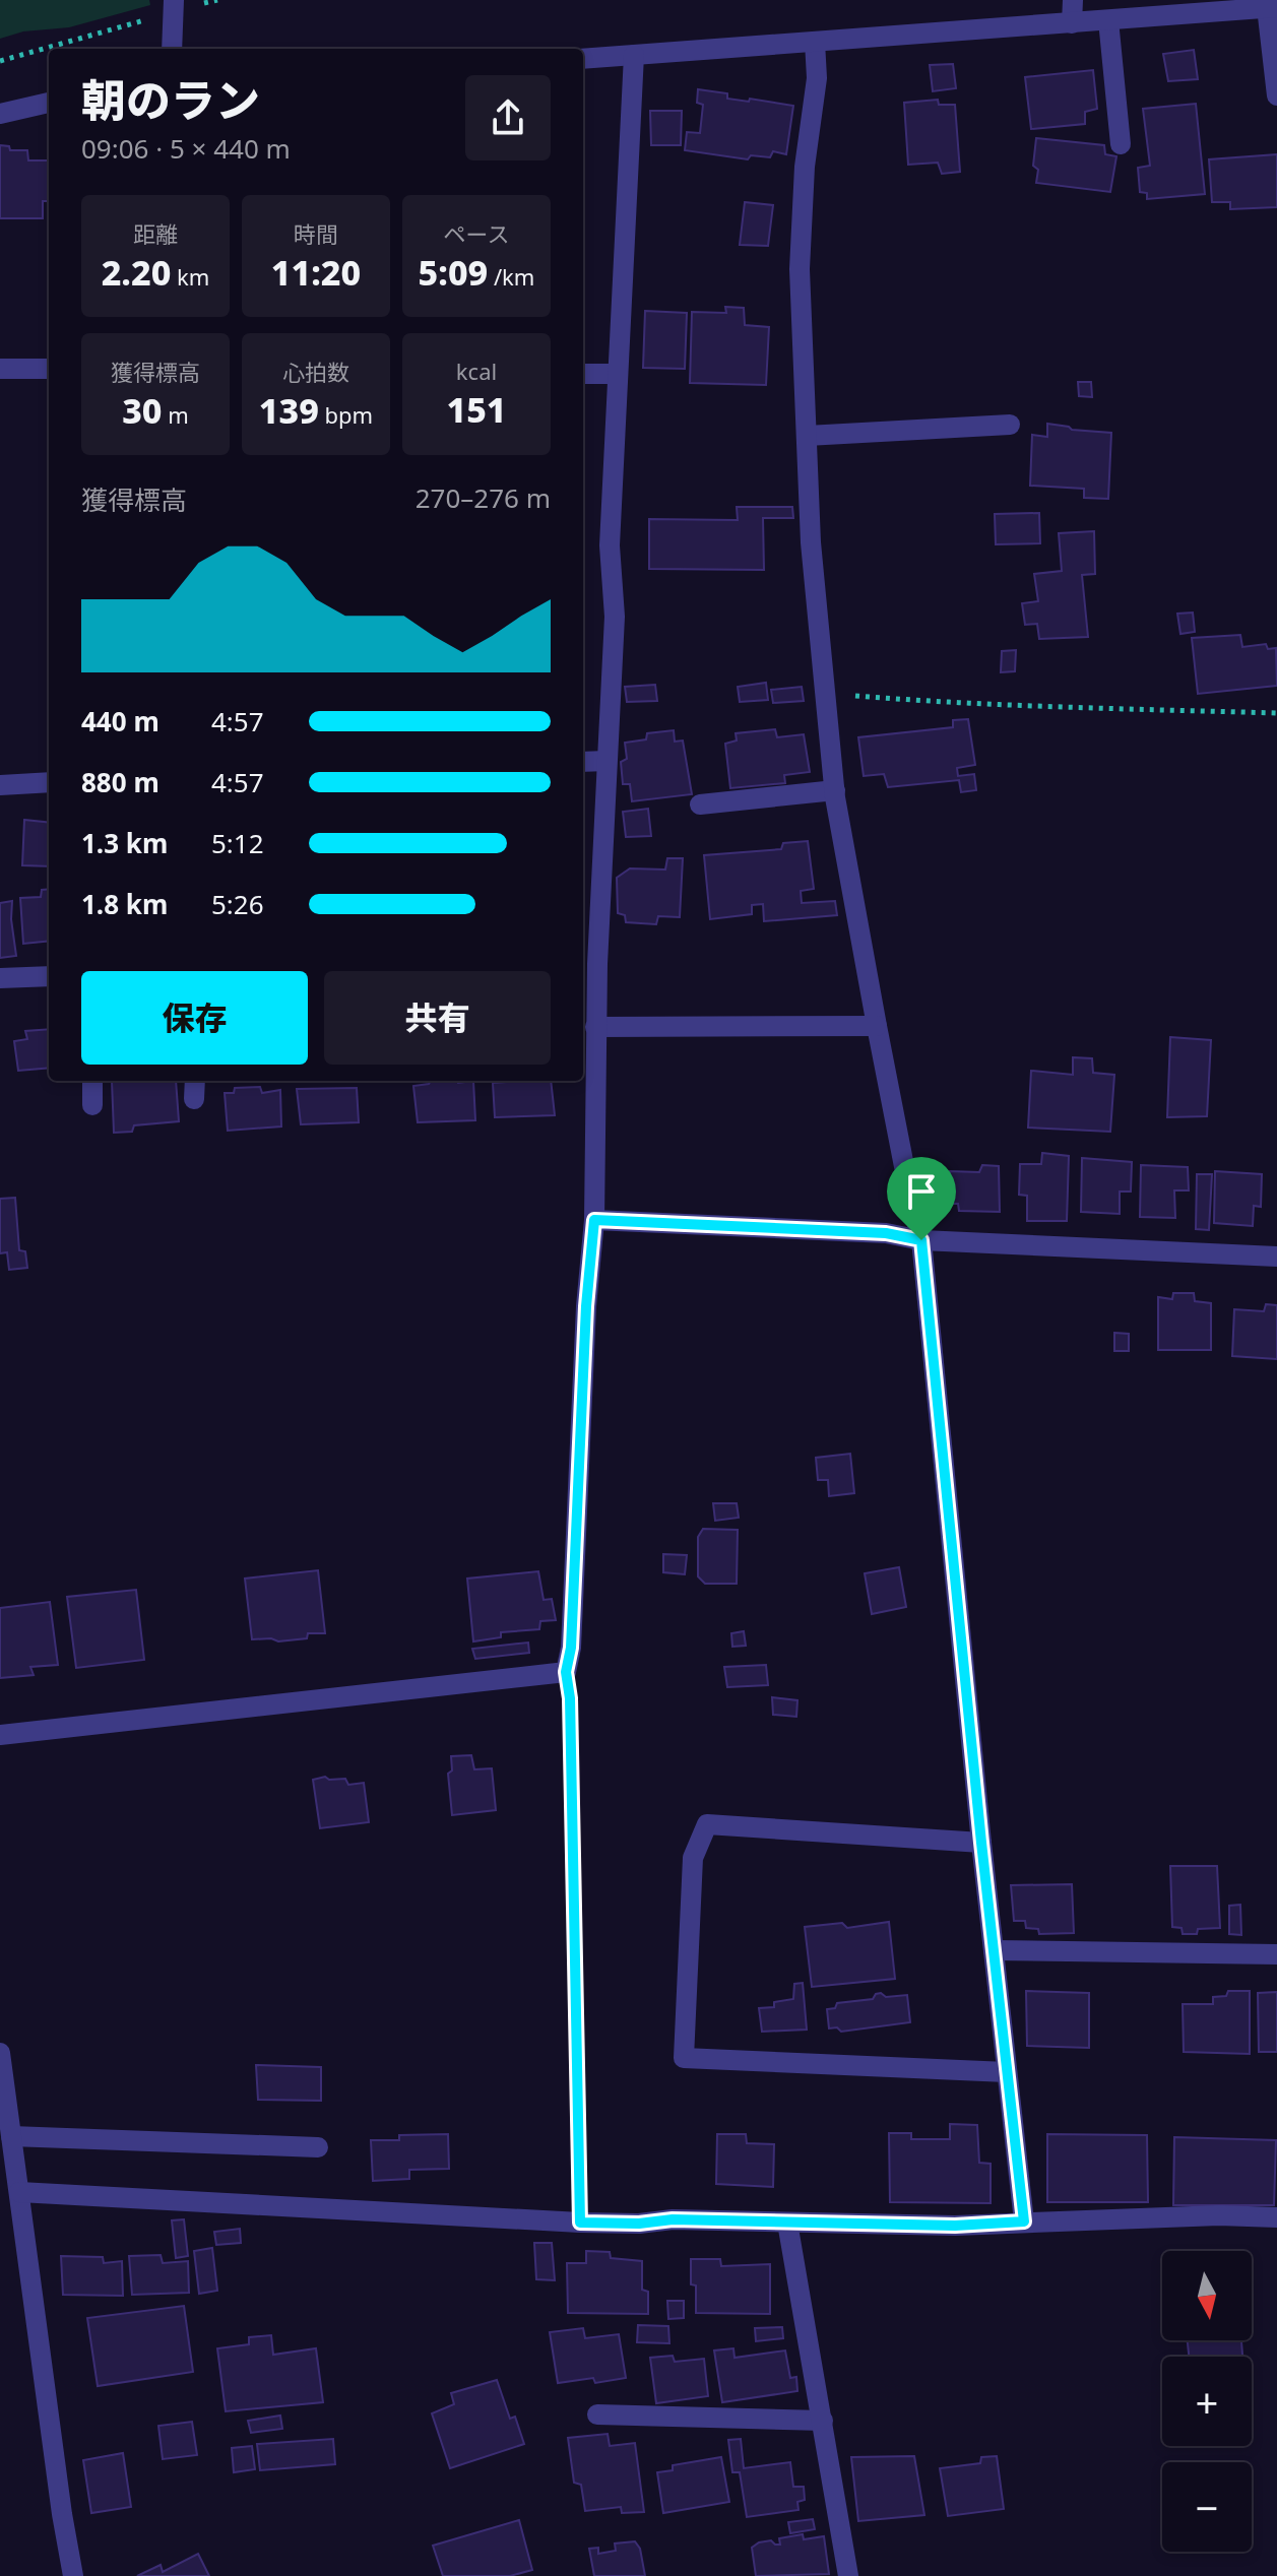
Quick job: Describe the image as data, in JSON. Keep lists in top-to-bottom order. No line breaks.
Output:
{"north":"bottom","page":{"heading":["朝のラン","09:06 · 5 × 440 m"],"stats":[["距離","2.20 km"],["時間","11:20"],["ペース","5:09 /km"],["獲得標高","30 m"],["心拍数","139 bpm"],["kcal","151"]],"chart":["獲得標高","270–276 m"],"list":[{"name":"440 m","note":"4:57"},{"name":"880 m","note":"4:57"},{"name":"1.3 km","note":"5:12"},{"name":"1.8 km","note":"5:26"}],"buttons":["保存","共有"],"map_buttons":["+","−"]}}
